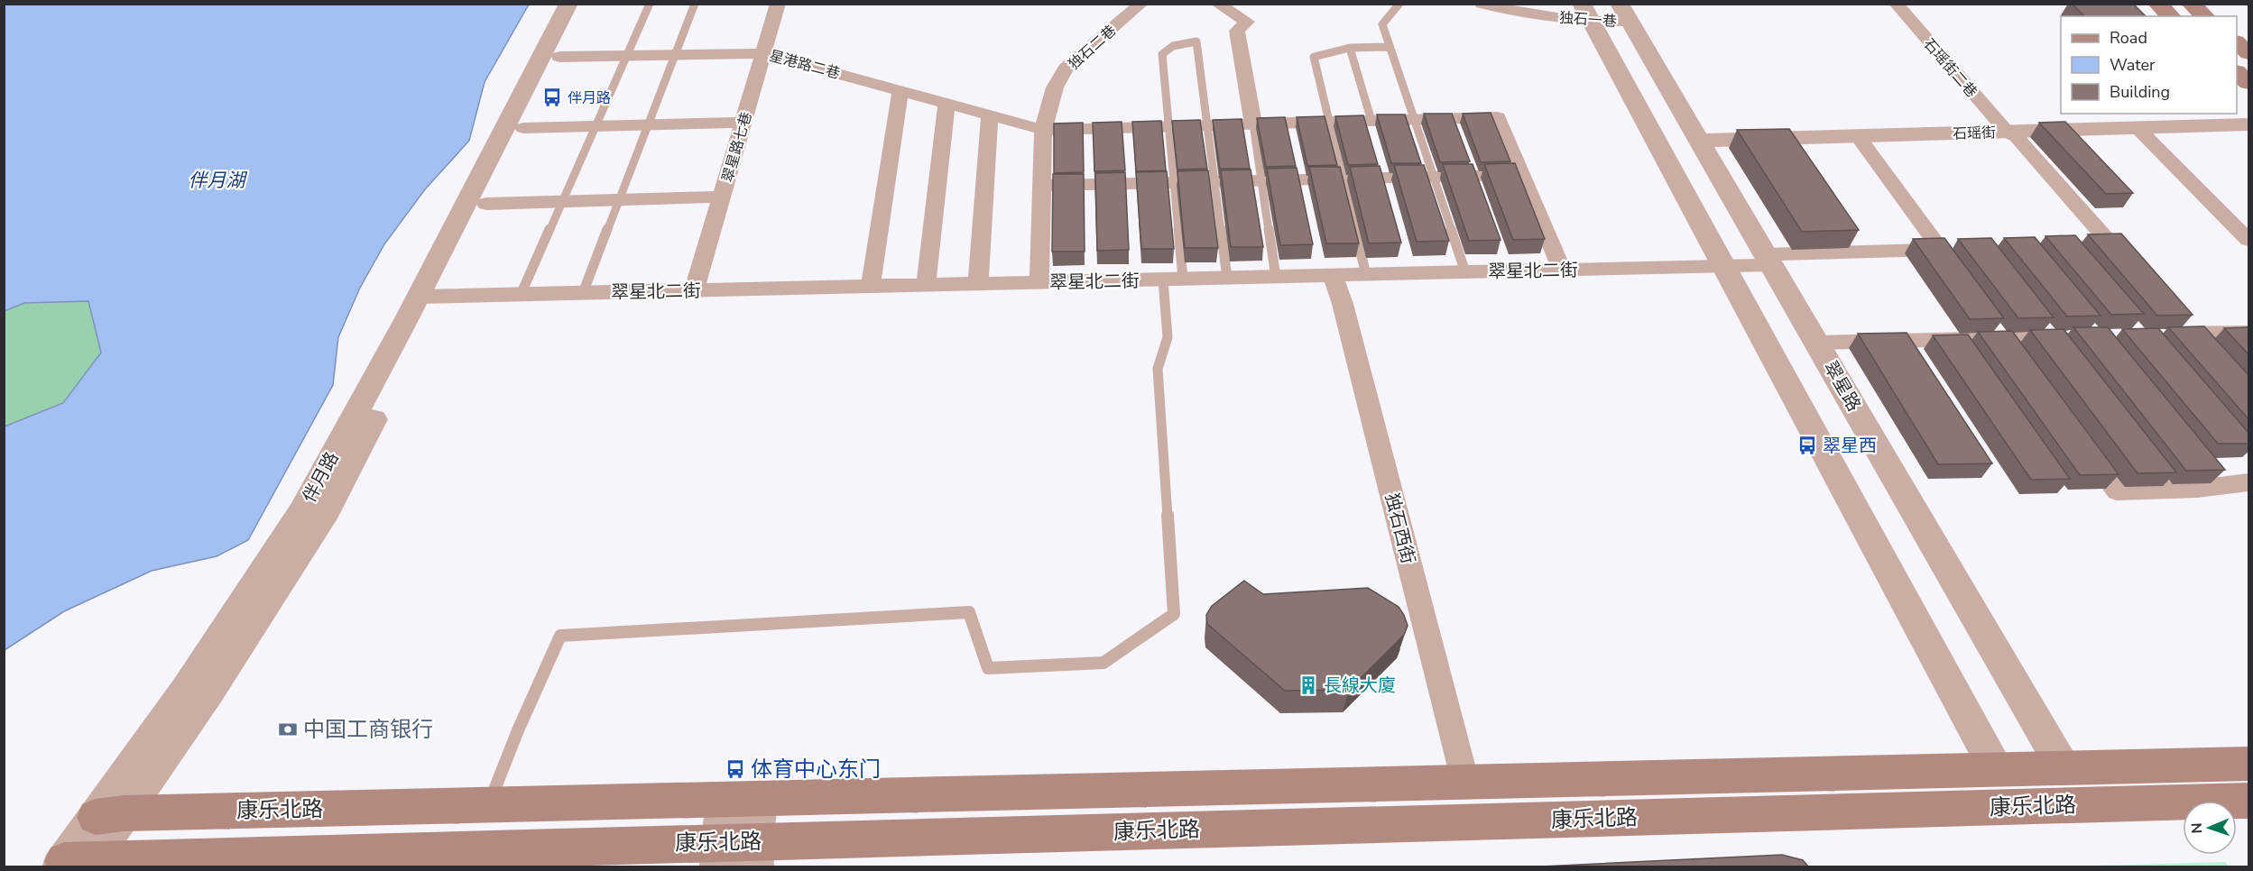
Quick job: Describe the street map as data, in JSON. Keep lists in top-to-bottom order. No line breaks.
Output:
{"streets":{"main road":["康乐北路"],"street":["独石一巷","独石二巷","星港路二巷","石瑶街二巷","石瑶街","翠星路七巷","翠星北二街","翠星路","伴月路","独石西街"]},"crossings":[["独石一巷","翠星路"],["独石二巷","星港路二巷"],["独石二巷","翠星北二街"],["星港路二巷","翠星路七巷"],["星港路二巷","伴月路"],["石瑶街二巷","石瑶街"],["石瑶街","翠星路"],["翠星路七巷","翠星北二街"],["翠星北二街","翠星路"],["翠星北二街","伴月路"],["翠星北二街","独石西街"],["翠星路","康乐北路"],["伴月路","康乐北路"],["独石西街","康乐北路"]],"water":["伴月湖"],"places":{"bus stop":["伴月路","翠星西","体育中心东门"],"building":["長線大廈"],"bank":["中国工商银行"]},"legend":["Road","Water","Building"],"north":"left"}
